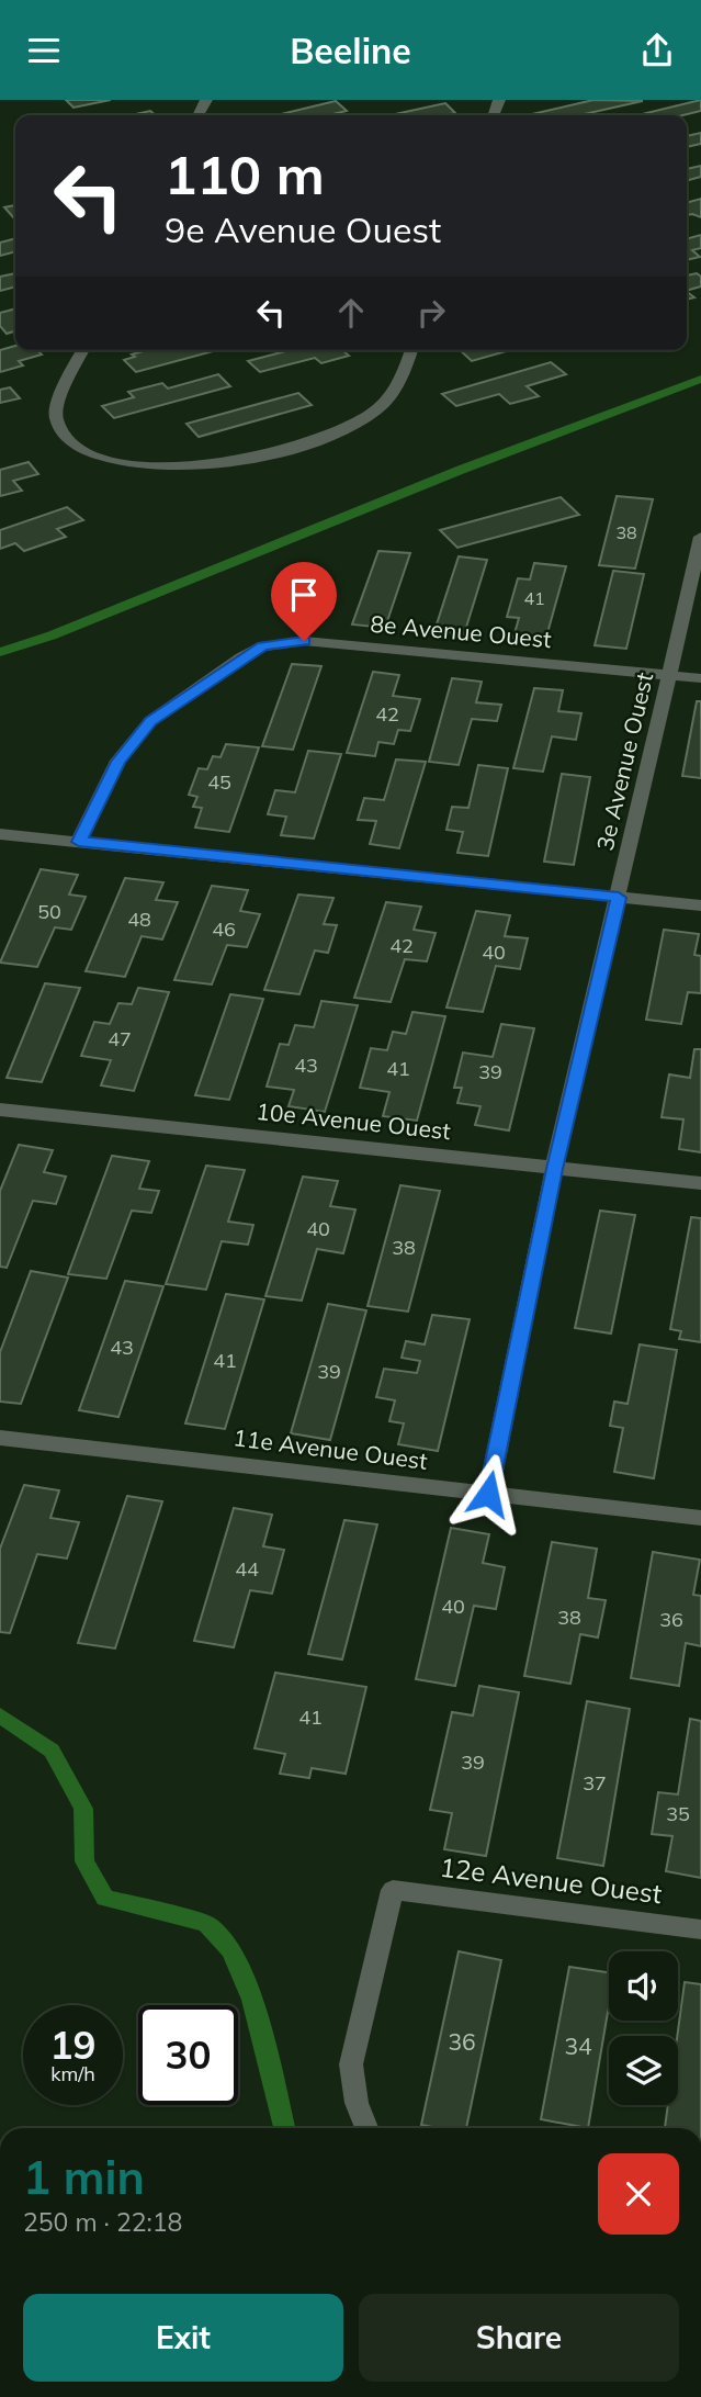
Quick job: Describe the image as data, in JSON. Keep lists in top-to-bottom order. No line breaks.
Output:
{"streets":{"street":["8e Avenue Ouest","3e Avenue Ouest","10e Avenue Ouest","11e Avenue Ouest","12e Avenue Ouest"]},"crossings":[["8e Avenue Ouest","3e Avenue Ouest"],["3e Avenue Ouest","10e Avenue Ouest"],["3e Avenue Ouest","11e Avenue Ouest"]],"house_numbers":["38","41","42","45","50","48","46","42","40","47","43","41","39","40","38","43","41","39","44","40","38","36","41","39","37","35","36","34"],"page":{"header":"Beeline","turn":["110 m","9e Avenue Ouest"],"speed":"19 km/h","limit":"30","heading":["1 min","250 m · 22:18"],"buttons":["Exit","Share"]}}
